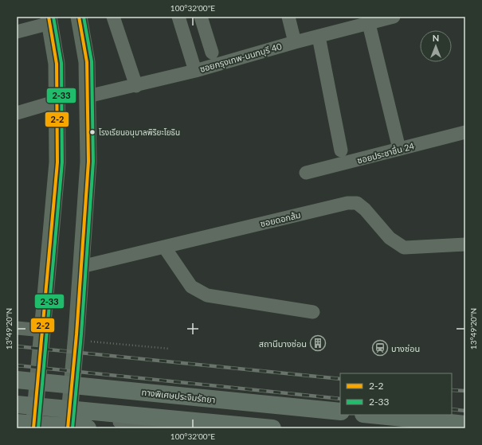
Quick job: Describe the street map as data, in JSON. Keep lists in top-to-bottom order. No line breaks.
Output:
{"streets":{"highway":["ทางพิเศษประจิมรัถยา"],"street":["ซอยกรุงเทพ-นนทบุรี 40","ซอยประชาชื่น 24","ซอยดอกส้ม"]},"places":{"other":["โรงเรียนอนุบาลพิริยะโยธิน"],"building":["สถานีบางซ่อน"],"station":["บางซ่อน"]},"lines":["transit line 2-2","transit line 2-33"],"legend":["2-2","2-33"],"north":"top","coordinates":["100°32'00\"E","13°49'20\"N"]}
